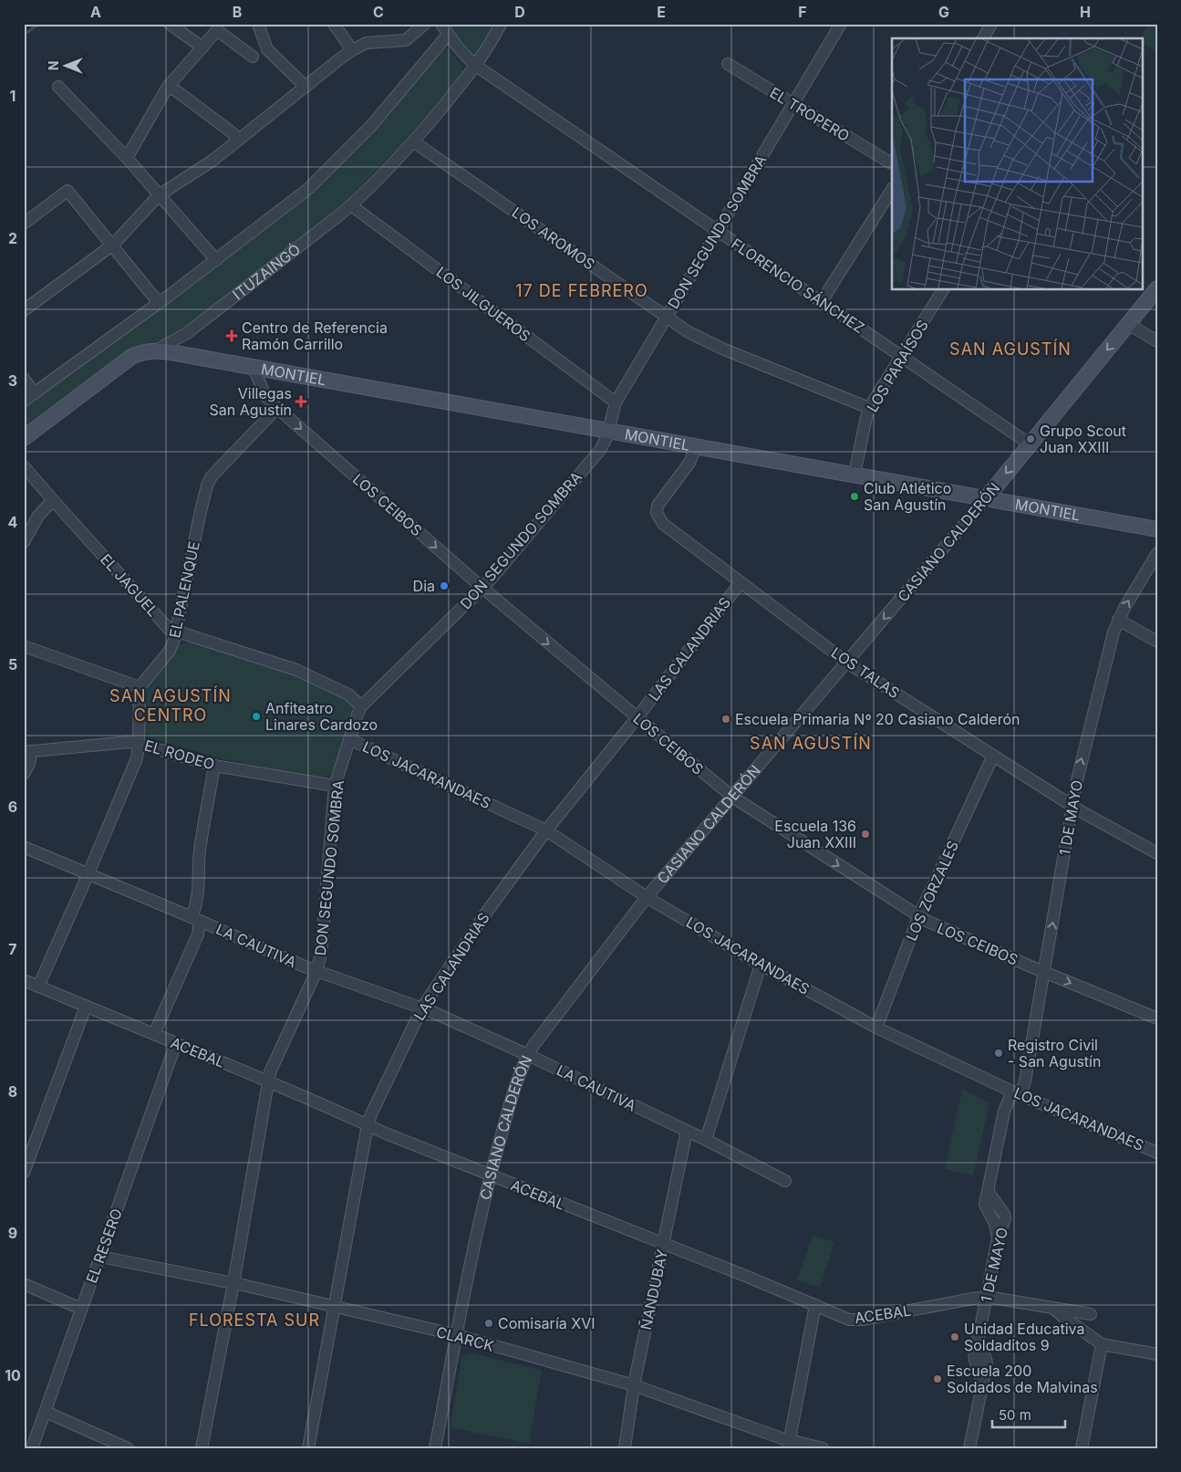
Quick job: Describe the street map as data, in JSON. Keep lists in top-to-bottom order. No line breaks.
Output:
{"streets":{"street":["EL TROPERO","DON SEGUNDO SOMBRA","LOS AROMOS","ITUZAINGÓ","FLORENCIO SÁNCHEZ","LOS JILGUEROS","LOS PARAÍSOS","MONTIEL","LOS CEIBOS","CASIANO CALDERÓN","EL JAGUEL","EL PALENQUE","LAS CALANDRIAS","LOS TALAS","EL RODEO","LOS JACARANDAES","1 DE MAYO","LOS ZORZALES","LA CAUTIVA","ACEBAL","EL RESERO","ÑANDUBAY","CLARCK"]},"crossings":[["EL TROPERO","DON SEGUNDO SOMBRA"],["DON SEGUNDO SOMBRA","LOS AROMOS"],["DON SEGUNDO SOMBRA","FLORENCIO SÁNCHEZ"],["DON SEGUNDO SOMBRA","LOS JILGUEROS"],["DON SEGUNDO SOMBRA","MONTIEL"],["DON SEGUNDO SOMBRA","LOS CEIBOS"],["DON SEGUNDO SOMBRA","EL JAGUEL"],["DON SEGUNDO SOMBRA","EL RODEO"],["DON SEGUNDO SOMBRA","LOS JACARANDAES"],["DON SEGUNDO SOMBRA","LA CAUTIVA"],["DON SEGUNDO SOMBRA","ACEBAL"],["DON SEGUNDO SOMBRA","CLARCK"],["LOS AROMOS","ITUZAINGÓ"],["LOS AROMOS","LOS PARAÍSOS"],["ITUZAINGÓ","FLORENCIO SÁNCHEZ"],["ITUZAINGÓ","LOS JILGUEROS"],["ITUZAINGÓ","MONTIEL"],["FLORENCIO SÁNCHEZ","LOS PARAÍSOS"],["FLORENCIO SÁNCHEZ","CASIANO CALDERÓN"],["LOS PARAÍSOS","MONTIEL"],["MONTIEL","LOS CEIBOS"],["MONTIEL","CASIANO CALDERÓN"],["MONTIEL","LOS TALAS"],["LOS CEIBOS","CASIANO CALDERÓN"],["LOS CEIBOS","EL PALENQUE"],["LOS CEIBOS","LAS CALANDRIAS"],["LOS CEIBOS","1 DE MAYO"],["LOS CEIBOS","LOS ZORZALES"],["CASIANO CALDERÓN","LOS TALAS"],["CASIANO CALDERÓN","LOS JACARANDAES"],["CASIANO CALDERÓN","LA CAUTIVA"],["CASIANO CALDERÓN","ACEBAL"],["CASIANO CALDERÓN","CLARCK"],["EL JAGUEL","EL PALENQUE"],["LAS CALANDRIAS","LOS TALAS"],["LAS CALANDRIAS","LOS JACARANDAES"],["LAS CALANDRIAS","LA CAUTIVA"],["LAS CALANDRIAS","ACEBAL"],["LAS CALANDRIAS","CLARCK"],["LOS TALAS","1 DE MAYO"],["LOS TALAS","LOS ZORZALES"],["LOS JACARANDAES","1 DE MAYO"],["LOS JACARANDAES","LOS ZORZALES"],["1 DE MAYO","ACEBAL"],["LA CAUTIVA","ÑANDUBAY"],["ACEBAL","EL RESERO"],["ACEBAL","ÑANDUBAY"],["EL RESERO","CLARCK"],["ÑANDUBAY","CLARCK"]],"one_way":["LOS CEIBOS","1 DE MAYO"],"districts":["17 DE FEBRERO","SAN AGUSTÍN","SAN AGUSTÍN CENTRO","SAN AGUSTÍN","FLORESTA SUR"],"places":{"health":["Centro de Referencia Ramón Carrillo","Villegas San Agustín"],"other":["Grupo Scout Juan XXIII","Club Atlético San Agustín","Dia","Anfiteatro Linares Cardozo","Escuela Primaria Nº 20 Casiano Calderón","Escuela 136 Juan XXIII","Registro Civil - San Agustín","Comisaría XVI","Unidad Educativa Soldaditos 9","Escuela 200 Soldados de Malvinas"]},"scale_bar":"50 m","north":"left","grid":{"columns":["A","B","C","D","E","F","G","H"],"rows":["1","2","3","4","5","6","7","8","9","10"]}}
